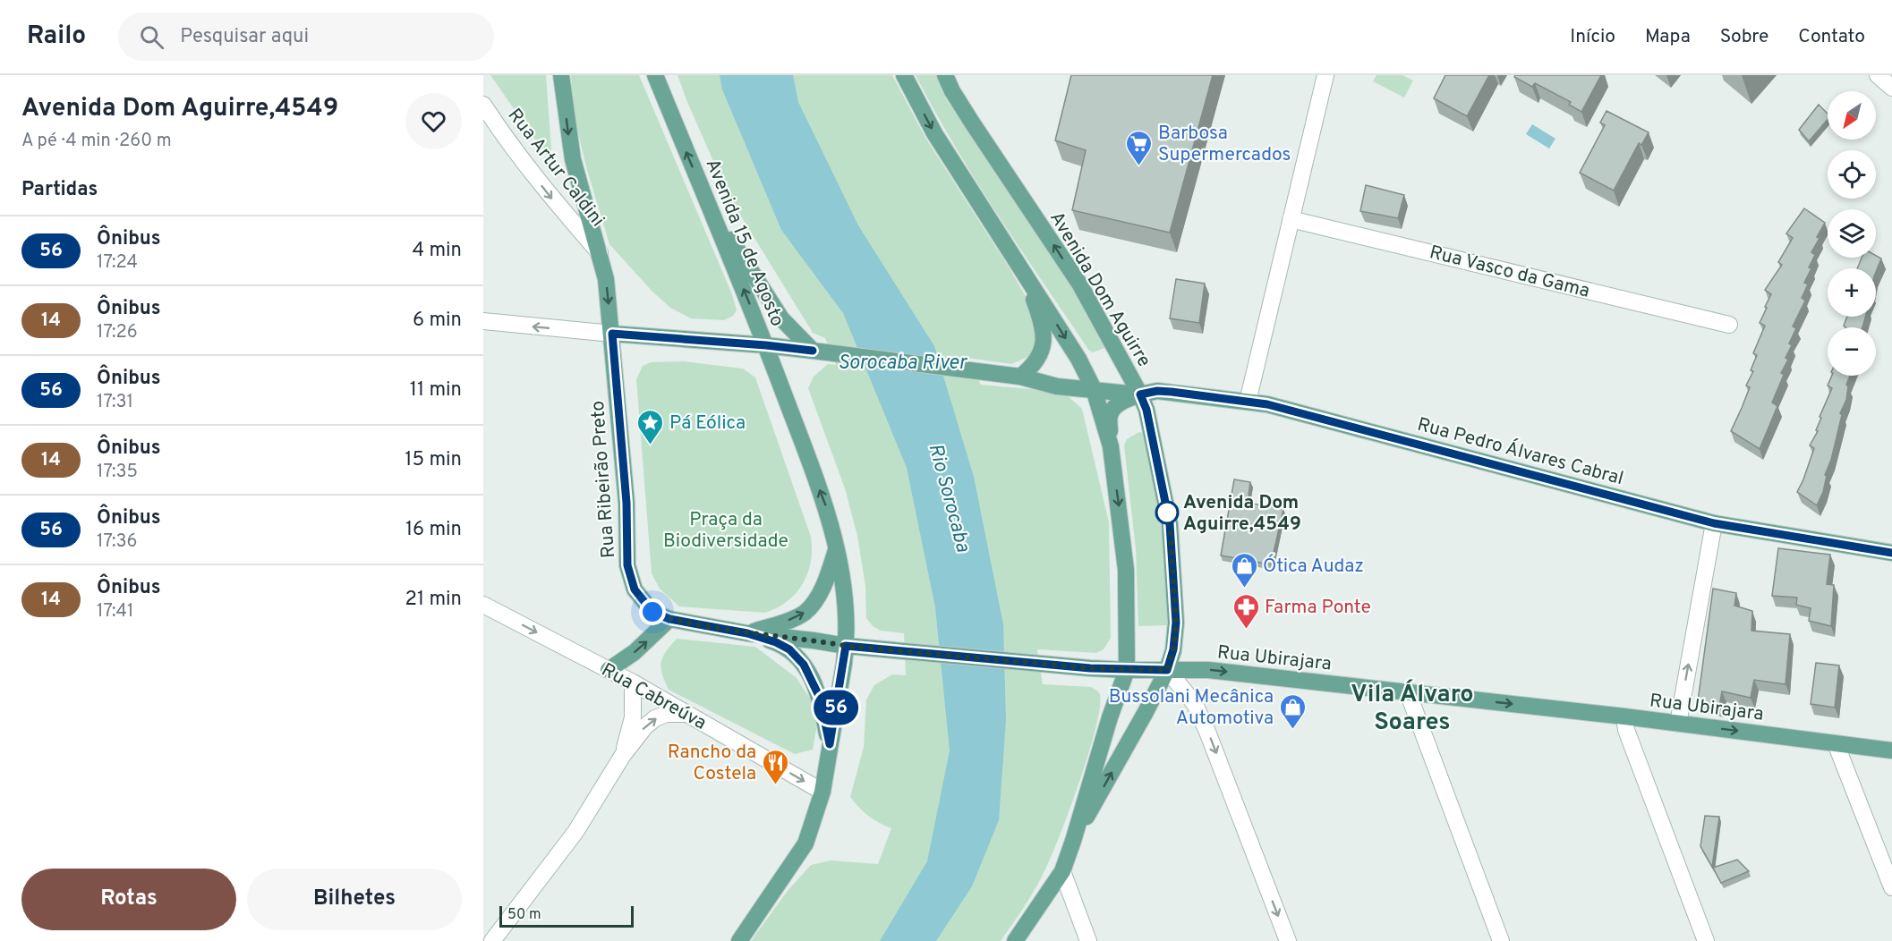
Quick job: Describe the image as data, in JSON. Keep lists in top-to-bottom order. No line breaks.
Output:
{"streets":{"main road":["Rua Artur Caldini","Avenida 15 de Agosto","Avenida Dom Aguirre","Rua Pedro Álvares Cabral","Rua Ribeirão Preto","Rua Ubirajara"],"street":["Rua Vasco da Gama","Rua Cabreúva"]},"crossings":[["Rua Artur Caldini","Rua Ribeirão Preto"],["Avenida 15 de Agosto","Rua Ribeirão Preto"],["Avenida 15 de Agosto","Rua Cabreúva"],["Avenida Dom Aguirre","Rua Pedro Álvares Cabral"],["Avenida Dom Aguirre","Rua Ubirajara"],["Rua Ribeirão Preto","Rua Ubirajara"]],"one_way":["Rua Artur Caldini","Rua Ubirajara","Rua Cabreúva"],"districts":["Vila Álvaro Soares"],"water":["Sorocaba River","Rio Sorocaba"],"parks":["Praça da Biodiversidade"],"places":{"supermarket":["Barbosa Supermercados"],"place":["Pá Eólica"],"other":["Avenida Dom Aguirre,4549"],"shop":["Ótica Audaz","Bussolani Mecânica Automotiva"],"pharmacy":["Farma Ponte"],"restaurant":["Rancho da Costela"]},"lines":["bus line 56"],"scale_bar":"50 m","north":"bottom left","page":{"header":"Railo","search":"Pesquisar aqui","nav":["Início","Mapa","Sobre","Contato"],"heading":[["Avenida Dom Aguirre,4549","A pé · 4 min · 260 m"],"Partidas"],"on_map":"56","map_buttons":["+","−"],"list":[{"mark":"56","name":"Ônibus","note":"17:24","value":"4 min"},{"mark":"14","name":"Ônibus","note":"17:26","value":"6 min"},{"mark":"56","name":"Ônibus","note":"17:31","value":"11 min"},{"mark":"14","name":"Ônibus","note":"17:35","value":"15 min"},{"mark":"56","name":"Ônibus","note":"17:36","value":"16 min"},{"mark":"14","name":"Ônibus","note":"17:41","value":"21 min"}],"buttons":["Rotas","Bilhetes"],"scale":"50 m"}}
